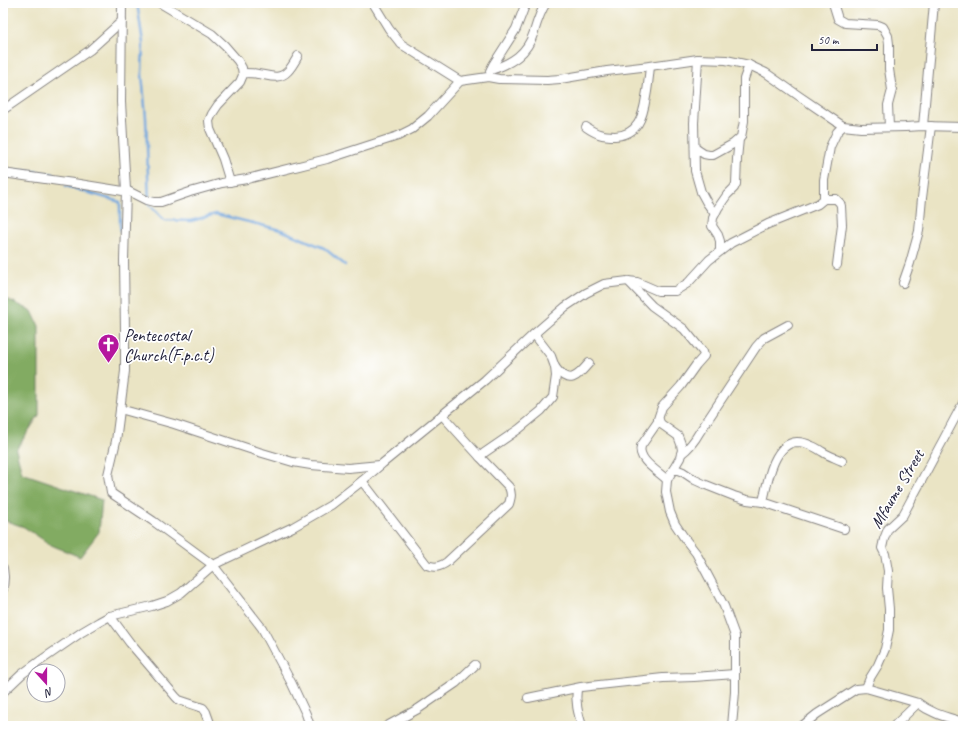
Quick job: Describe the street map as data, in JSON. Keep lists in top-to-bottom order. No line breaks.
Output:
{"streets":{"street":["Mfaume Street"]},"places":{"church":["Pentecostal Church(F.p.c.t)"]},"scale_bar":"50 m","north":"bottom"}
